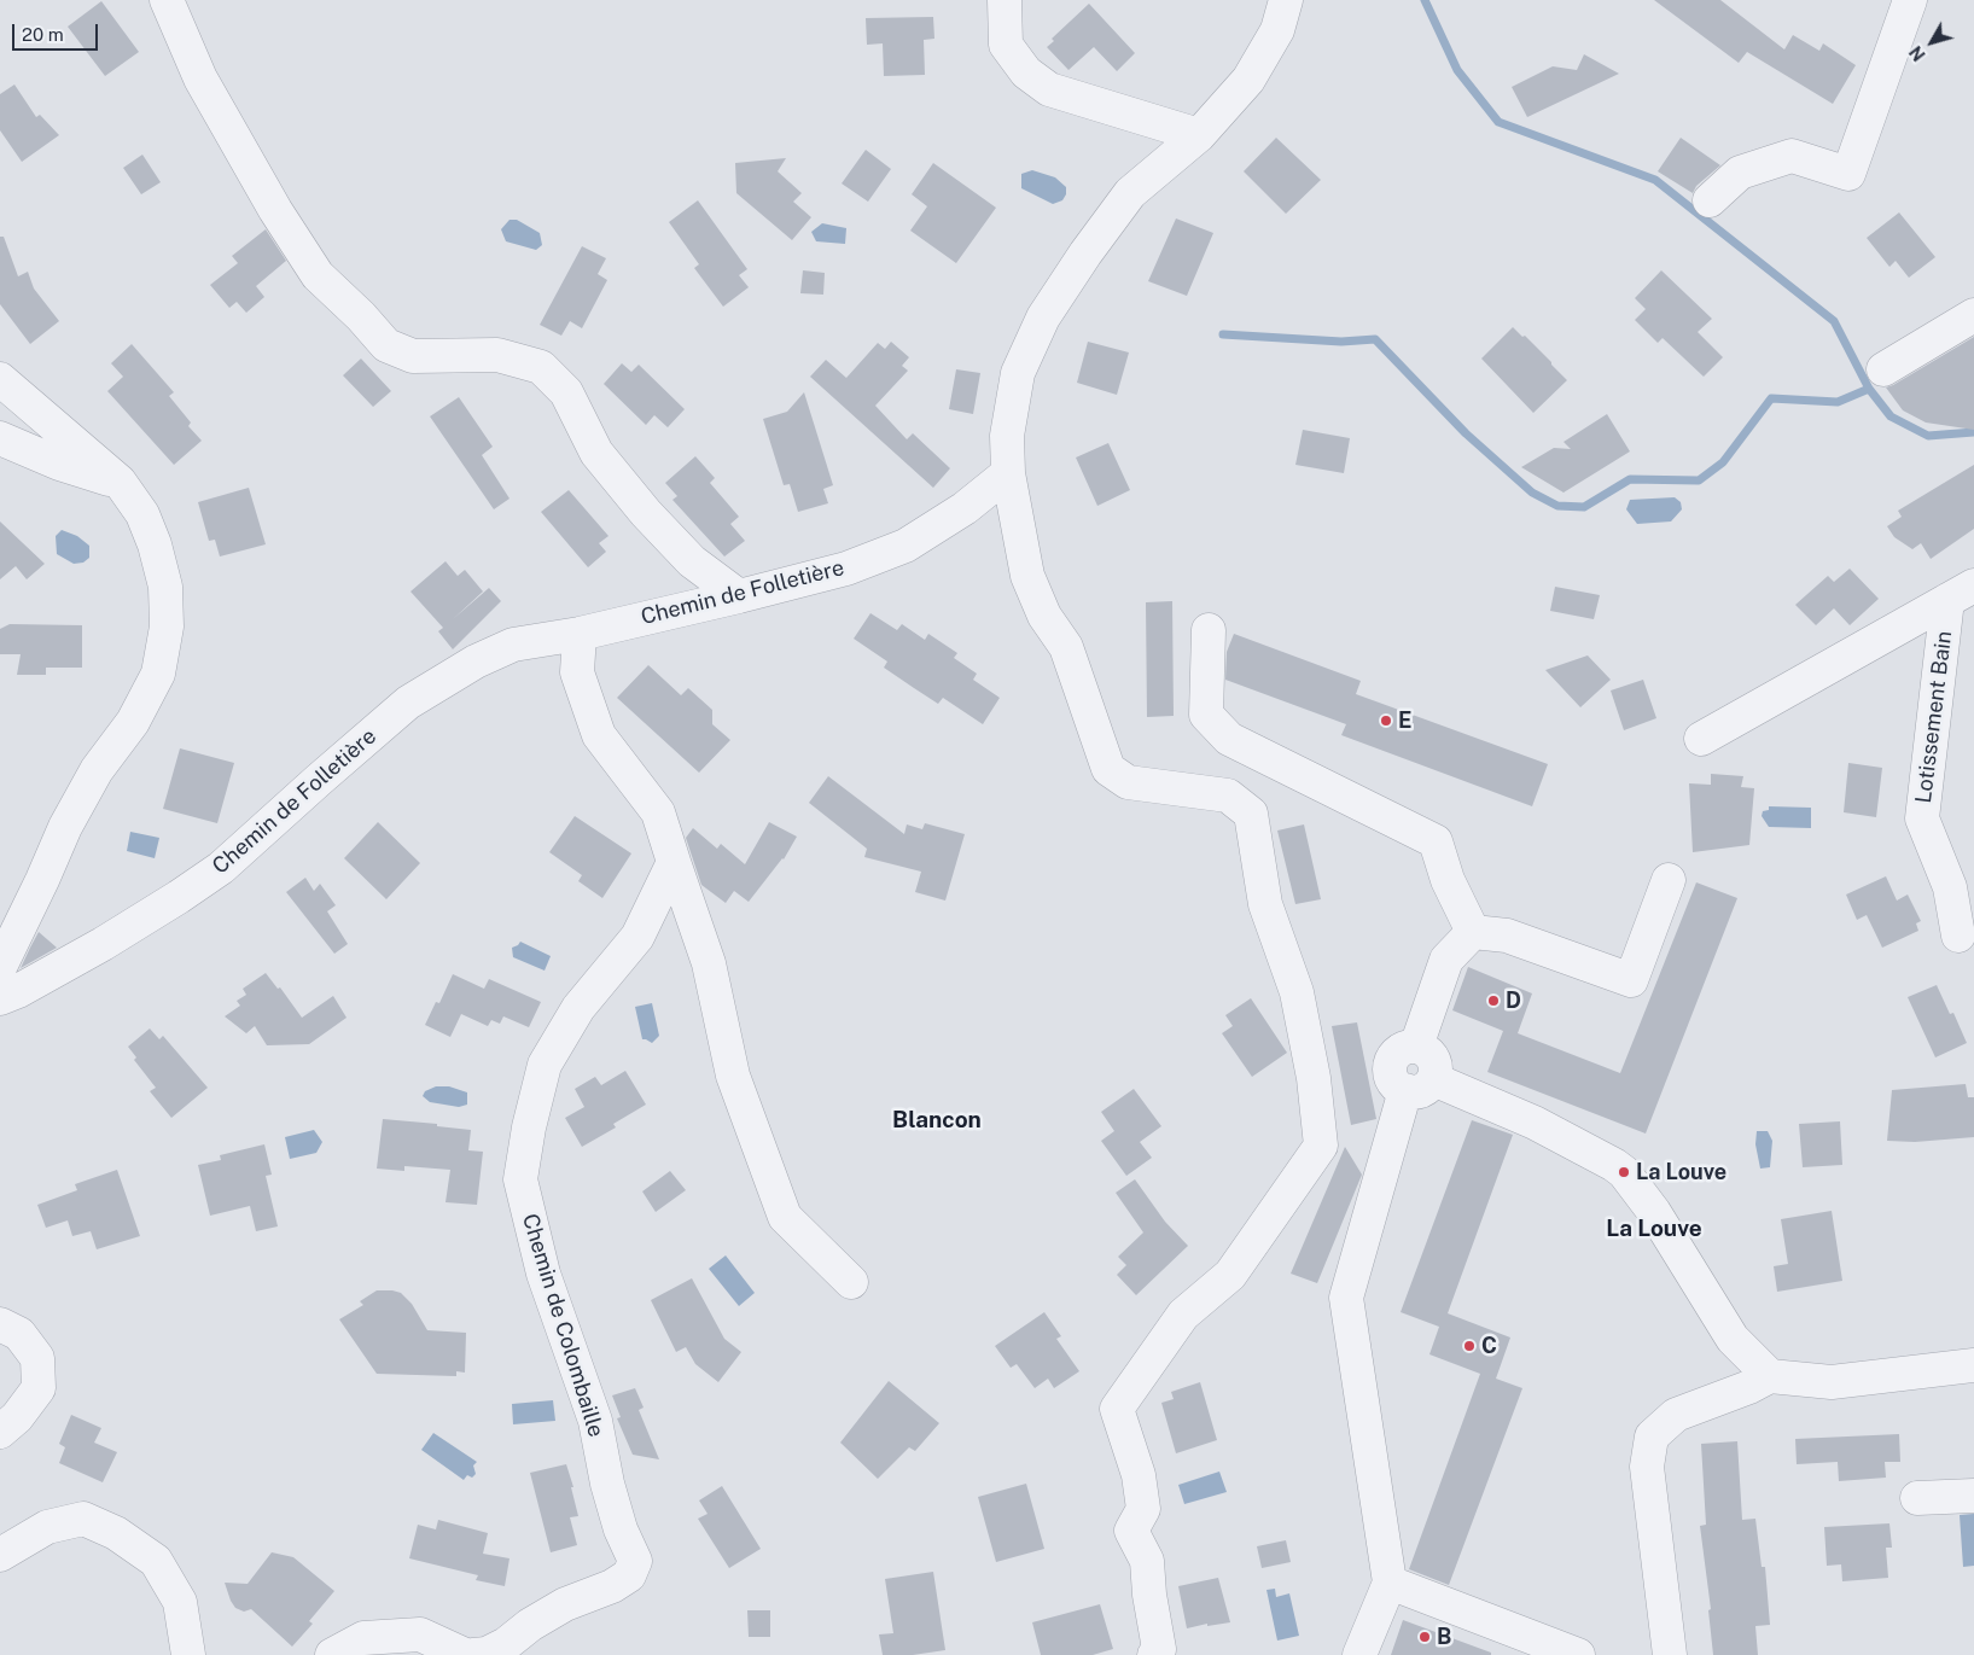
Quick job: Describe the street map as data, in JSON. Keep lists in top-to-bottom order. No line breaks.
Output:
{"streets":{"street":["Chemin de Folletière","Lotissement Bain","Chemin de Colombaille"]},"districts":["Blancon","La Louve"],"places":["E","D","La Louve","C","B"],"scale_bar":"20 m","north":"bottom left"}
